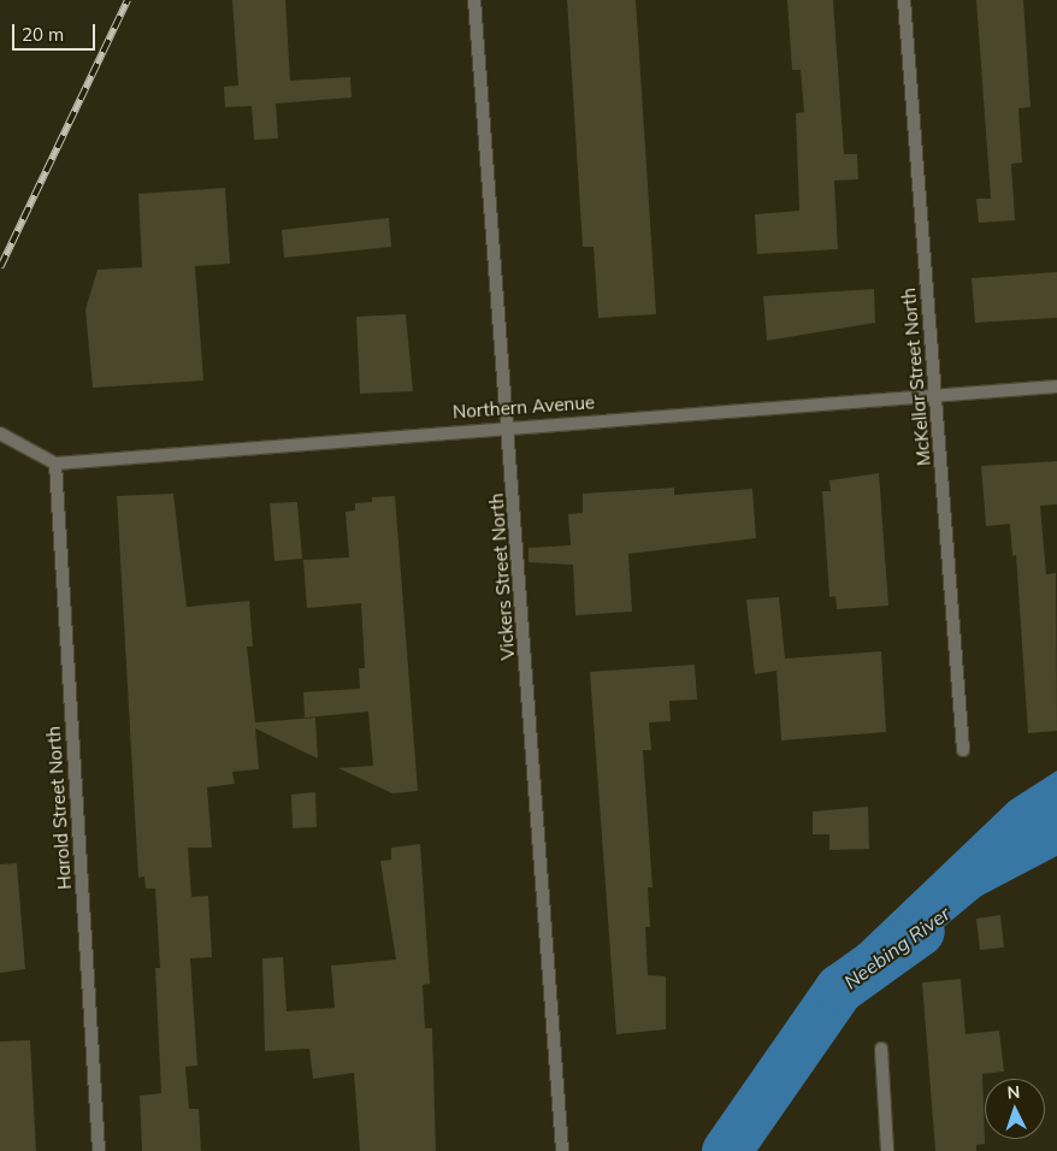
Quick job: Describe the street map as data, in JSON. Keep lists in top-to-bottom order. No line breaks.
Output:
{"streets":{"street":["McKellar Street North","Northern Avenue","Vickers Street North","Harold Street North"]},"crossings":[["McKellar Street North","Northern Avenue"],["Northern Avenue","Vickers Street North"],["Northern Avenue","Harold Street North"]],"water":["Neebing River"],"scale_bar":"20 m","north":"top"}
